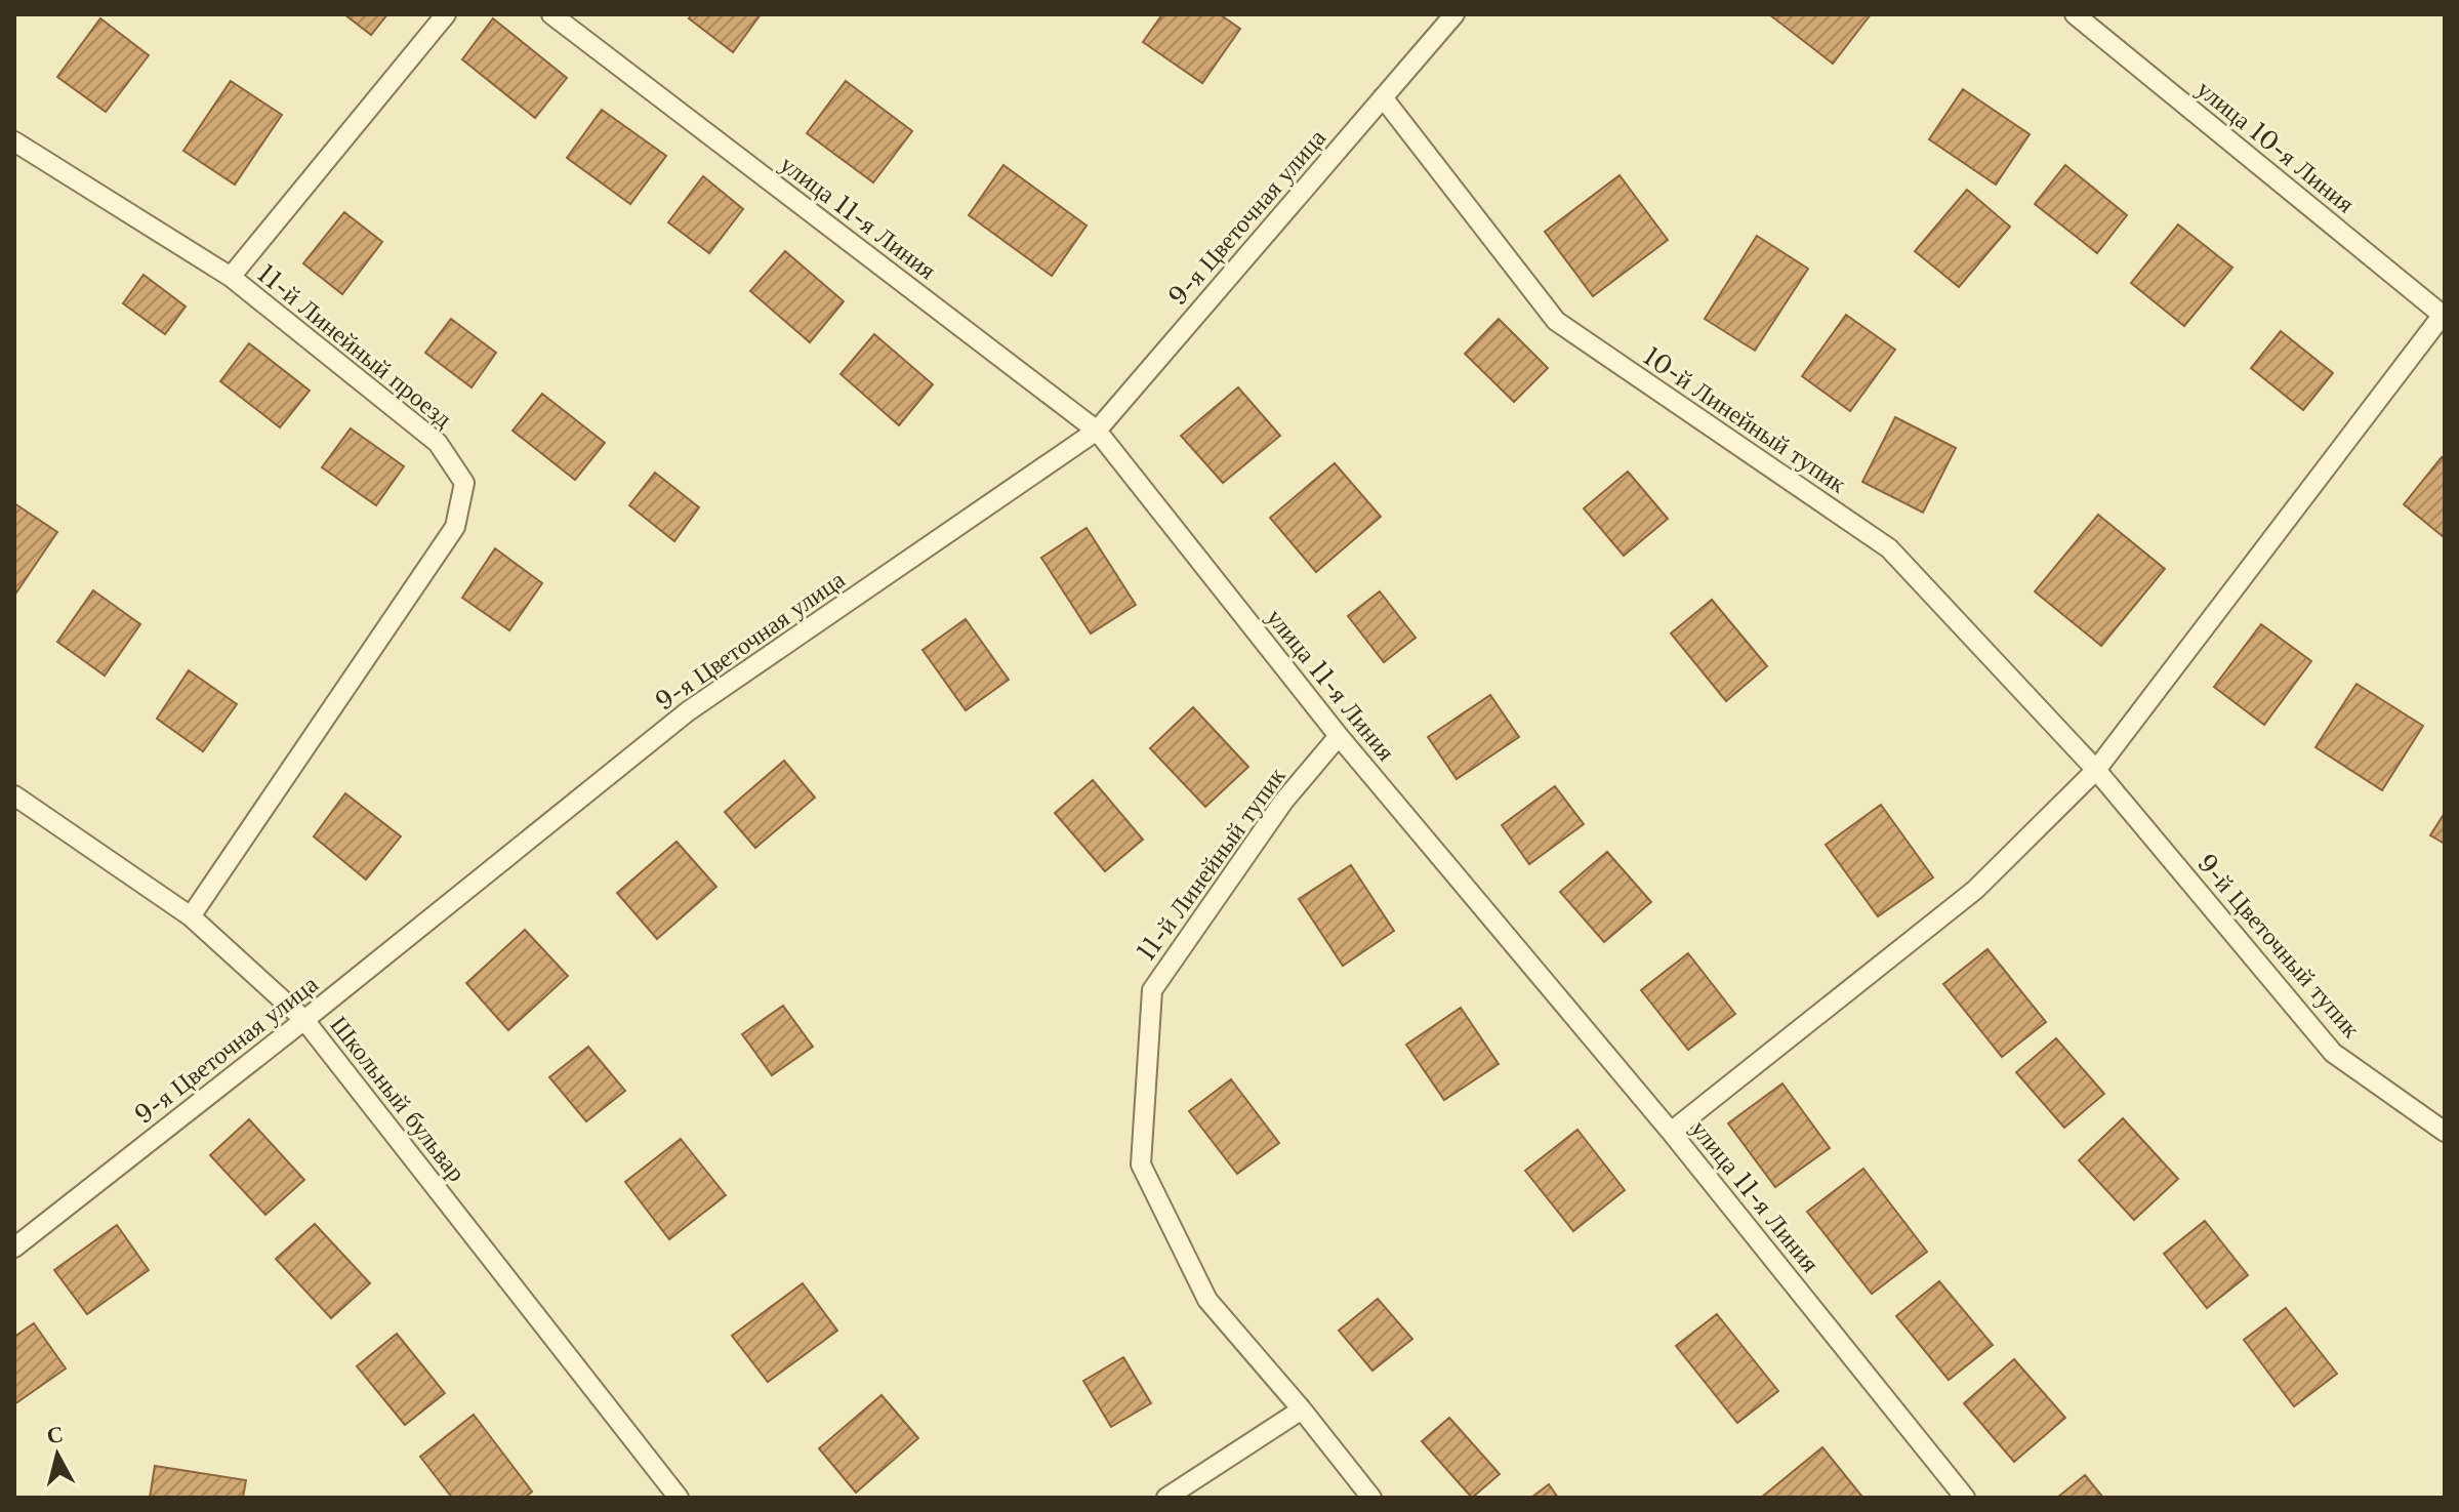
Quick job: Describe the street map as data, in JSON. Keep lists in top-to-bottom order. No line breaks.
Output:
{"streets":{"lane":["улица 10-я Линия","улица 11-я Линия","9-я Цветочная улица","11-й Линейный проезд","10-й Линейный тупик","11-й Линейный тупик","9-й Цветочный тупик","Школьный бульвар"]},"crossings":[["улица 11-я Линия","9-я Цветочная улица"],["улица 11-я Линия","11-й Линейный тупик"],["9-я Цветочная улица","10-й Линейный тупик"],["9-я Цветочная улица","Школьный бульвар"],["11-й Линейный проезд","Школьный бульвар"],["10-й Линейный тупик","9-й Цветочный тупик"]],"north":"top"}
